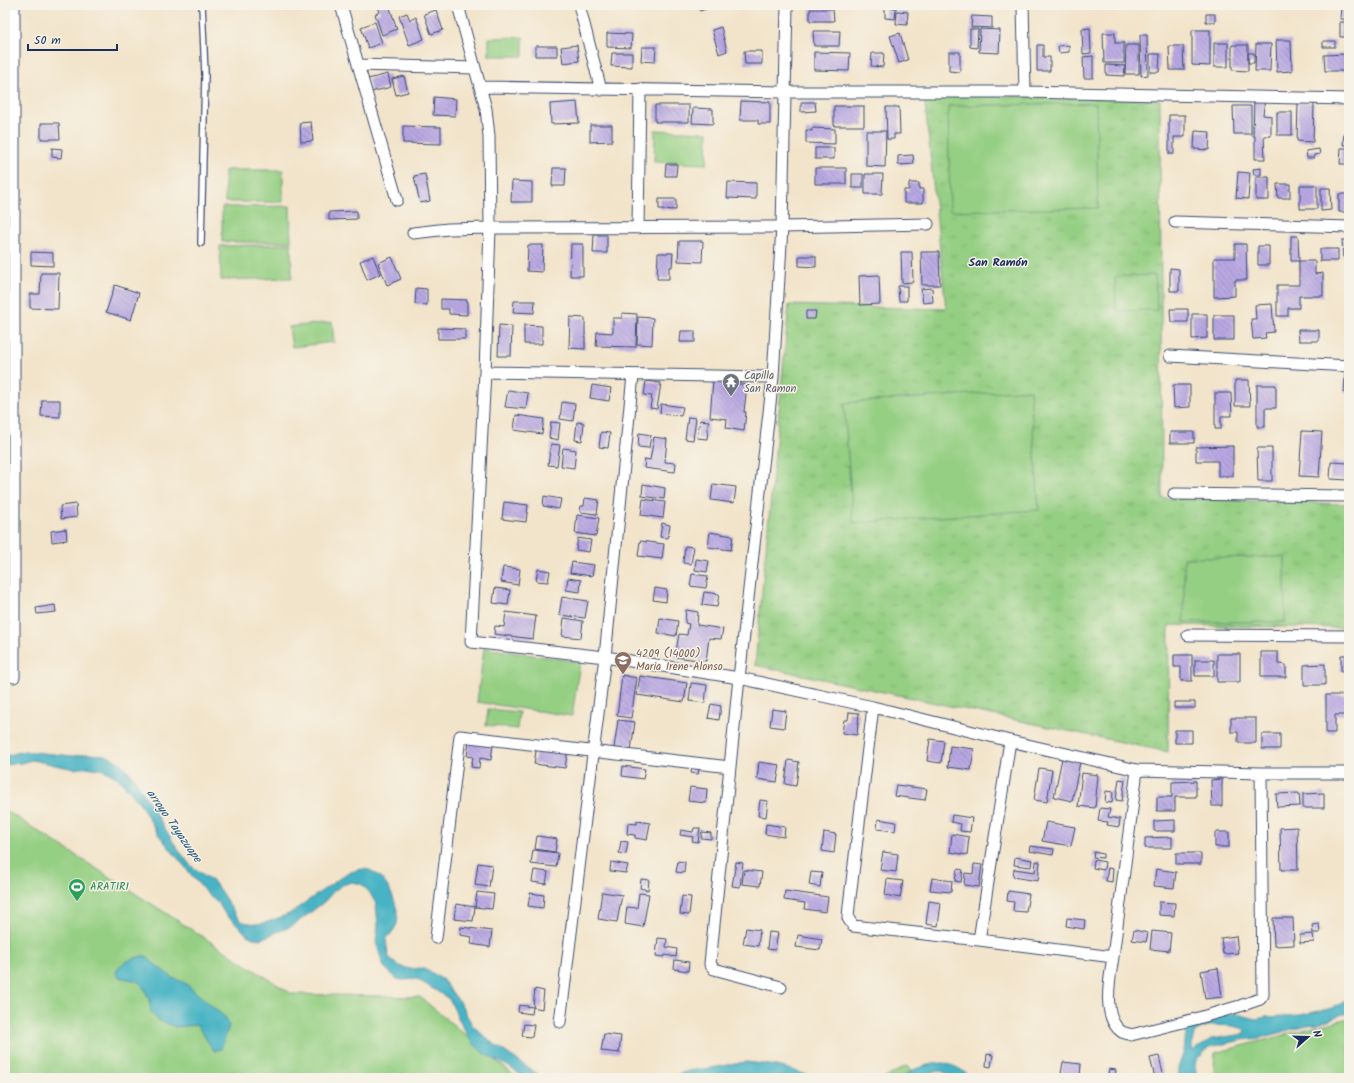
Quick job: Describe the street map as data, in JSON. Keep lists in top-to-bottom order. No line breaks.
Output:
{"districts":["San Ramón"],"water":["arroyo Tayazuape"],"places":{"temple":["Capilla San Ramon"],"school or university":["4209 (14000) Maria Irene Alonso"],"sports":["ARATIRI"]},"scale_bar":"50 m","north":"right"}
